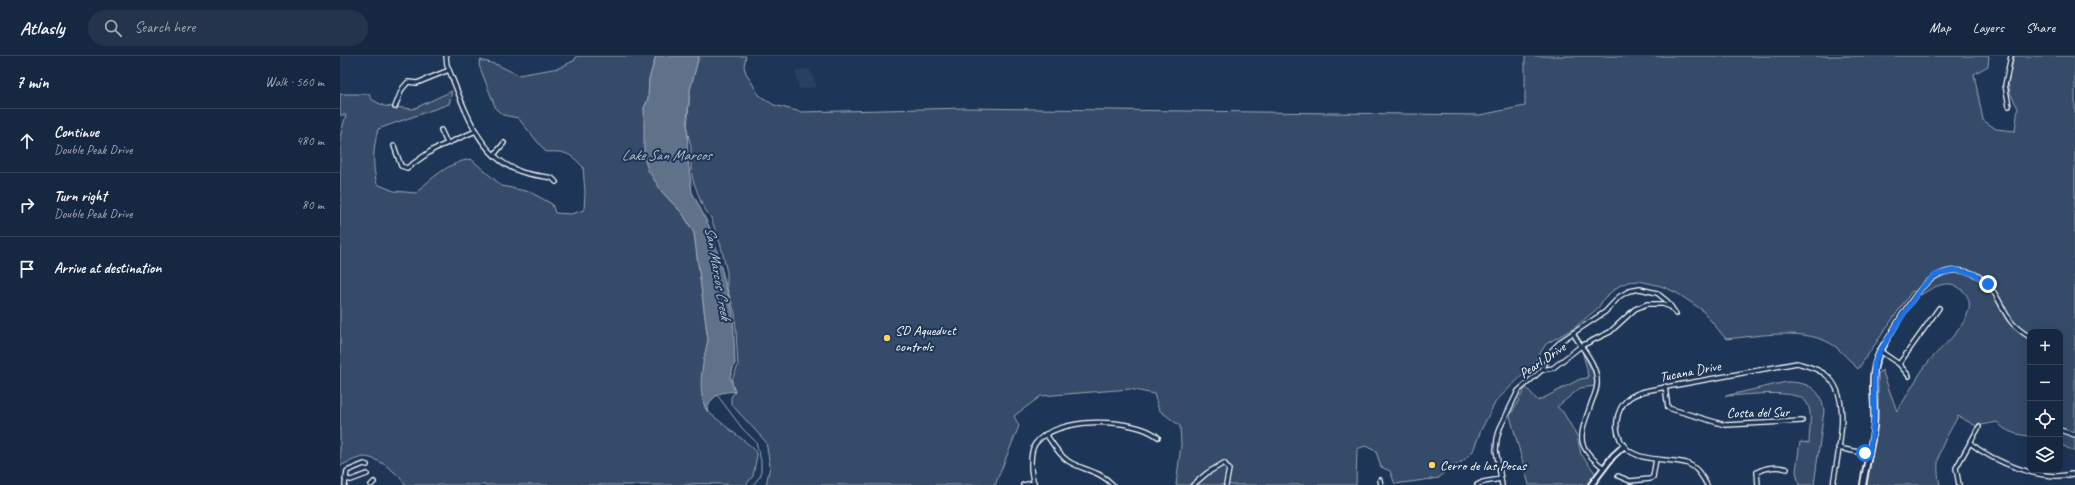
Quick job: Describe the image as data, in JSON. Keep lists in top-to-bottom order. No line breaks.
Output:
{"streets":{"street":["Pearl Drive","Tucana Drive","Costa del Sur"]},"crossings":[["Tucana Drive","Costa del Sur"]],"water":["Lake San Marcos","San Marcos Creek"],"places":["SD Aqueduct controls","Cerro de las Posas"],"page":{"header":"Atlasly","search":"Search here","nav":["Map","Layers","Share"],"heading":["7 min","Walk · 560 m"],"list":[["Continue","Double Peak Drive","480 m"],["Turn right","Double Peak Drive","80 m"],"Arrive at destination"],"map_buttons":["+","−"]}}
